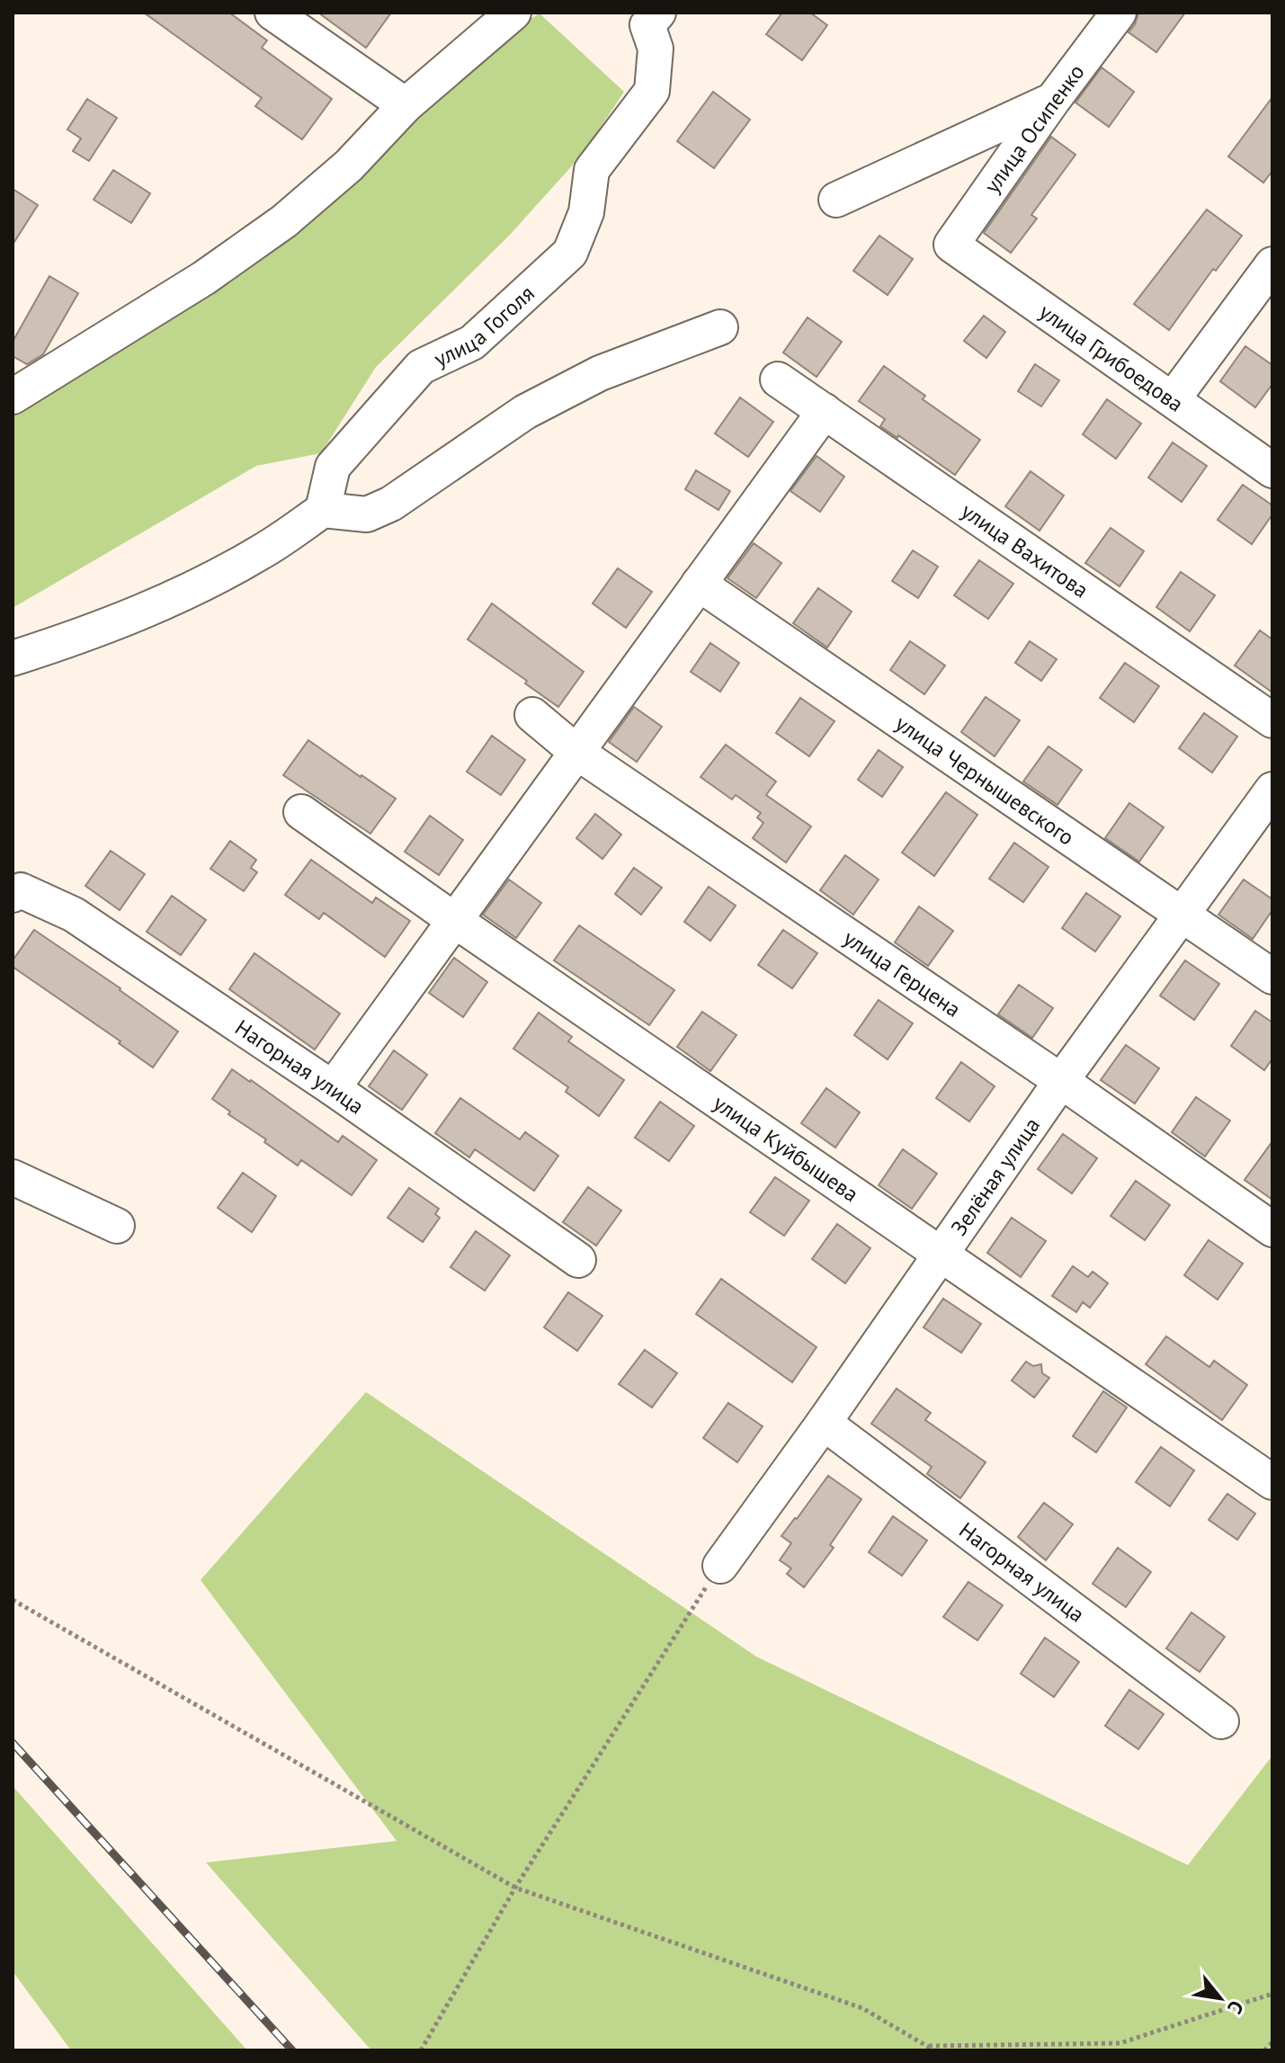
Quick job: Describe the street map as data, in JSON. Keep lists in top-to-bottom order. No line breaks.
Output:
{"streets":{"street":["улица Осипенко","улица Гоголя","улица Грибоедова","улица Вахитова","улица Чернышевского","улица Герцена","Нагорная улица","улица Куйбышева","Зелёная улица"]},"crossings":[["улица Осипенко","улица Грибоедова"],["улица Чернышевского","Зелёная улица"],["улица Герцена","Зелёная улица"],["Нагорная улица","Зелёная улица"],["улица Куйбышева","Зелёная улица"]],"north":"bottom right"}
